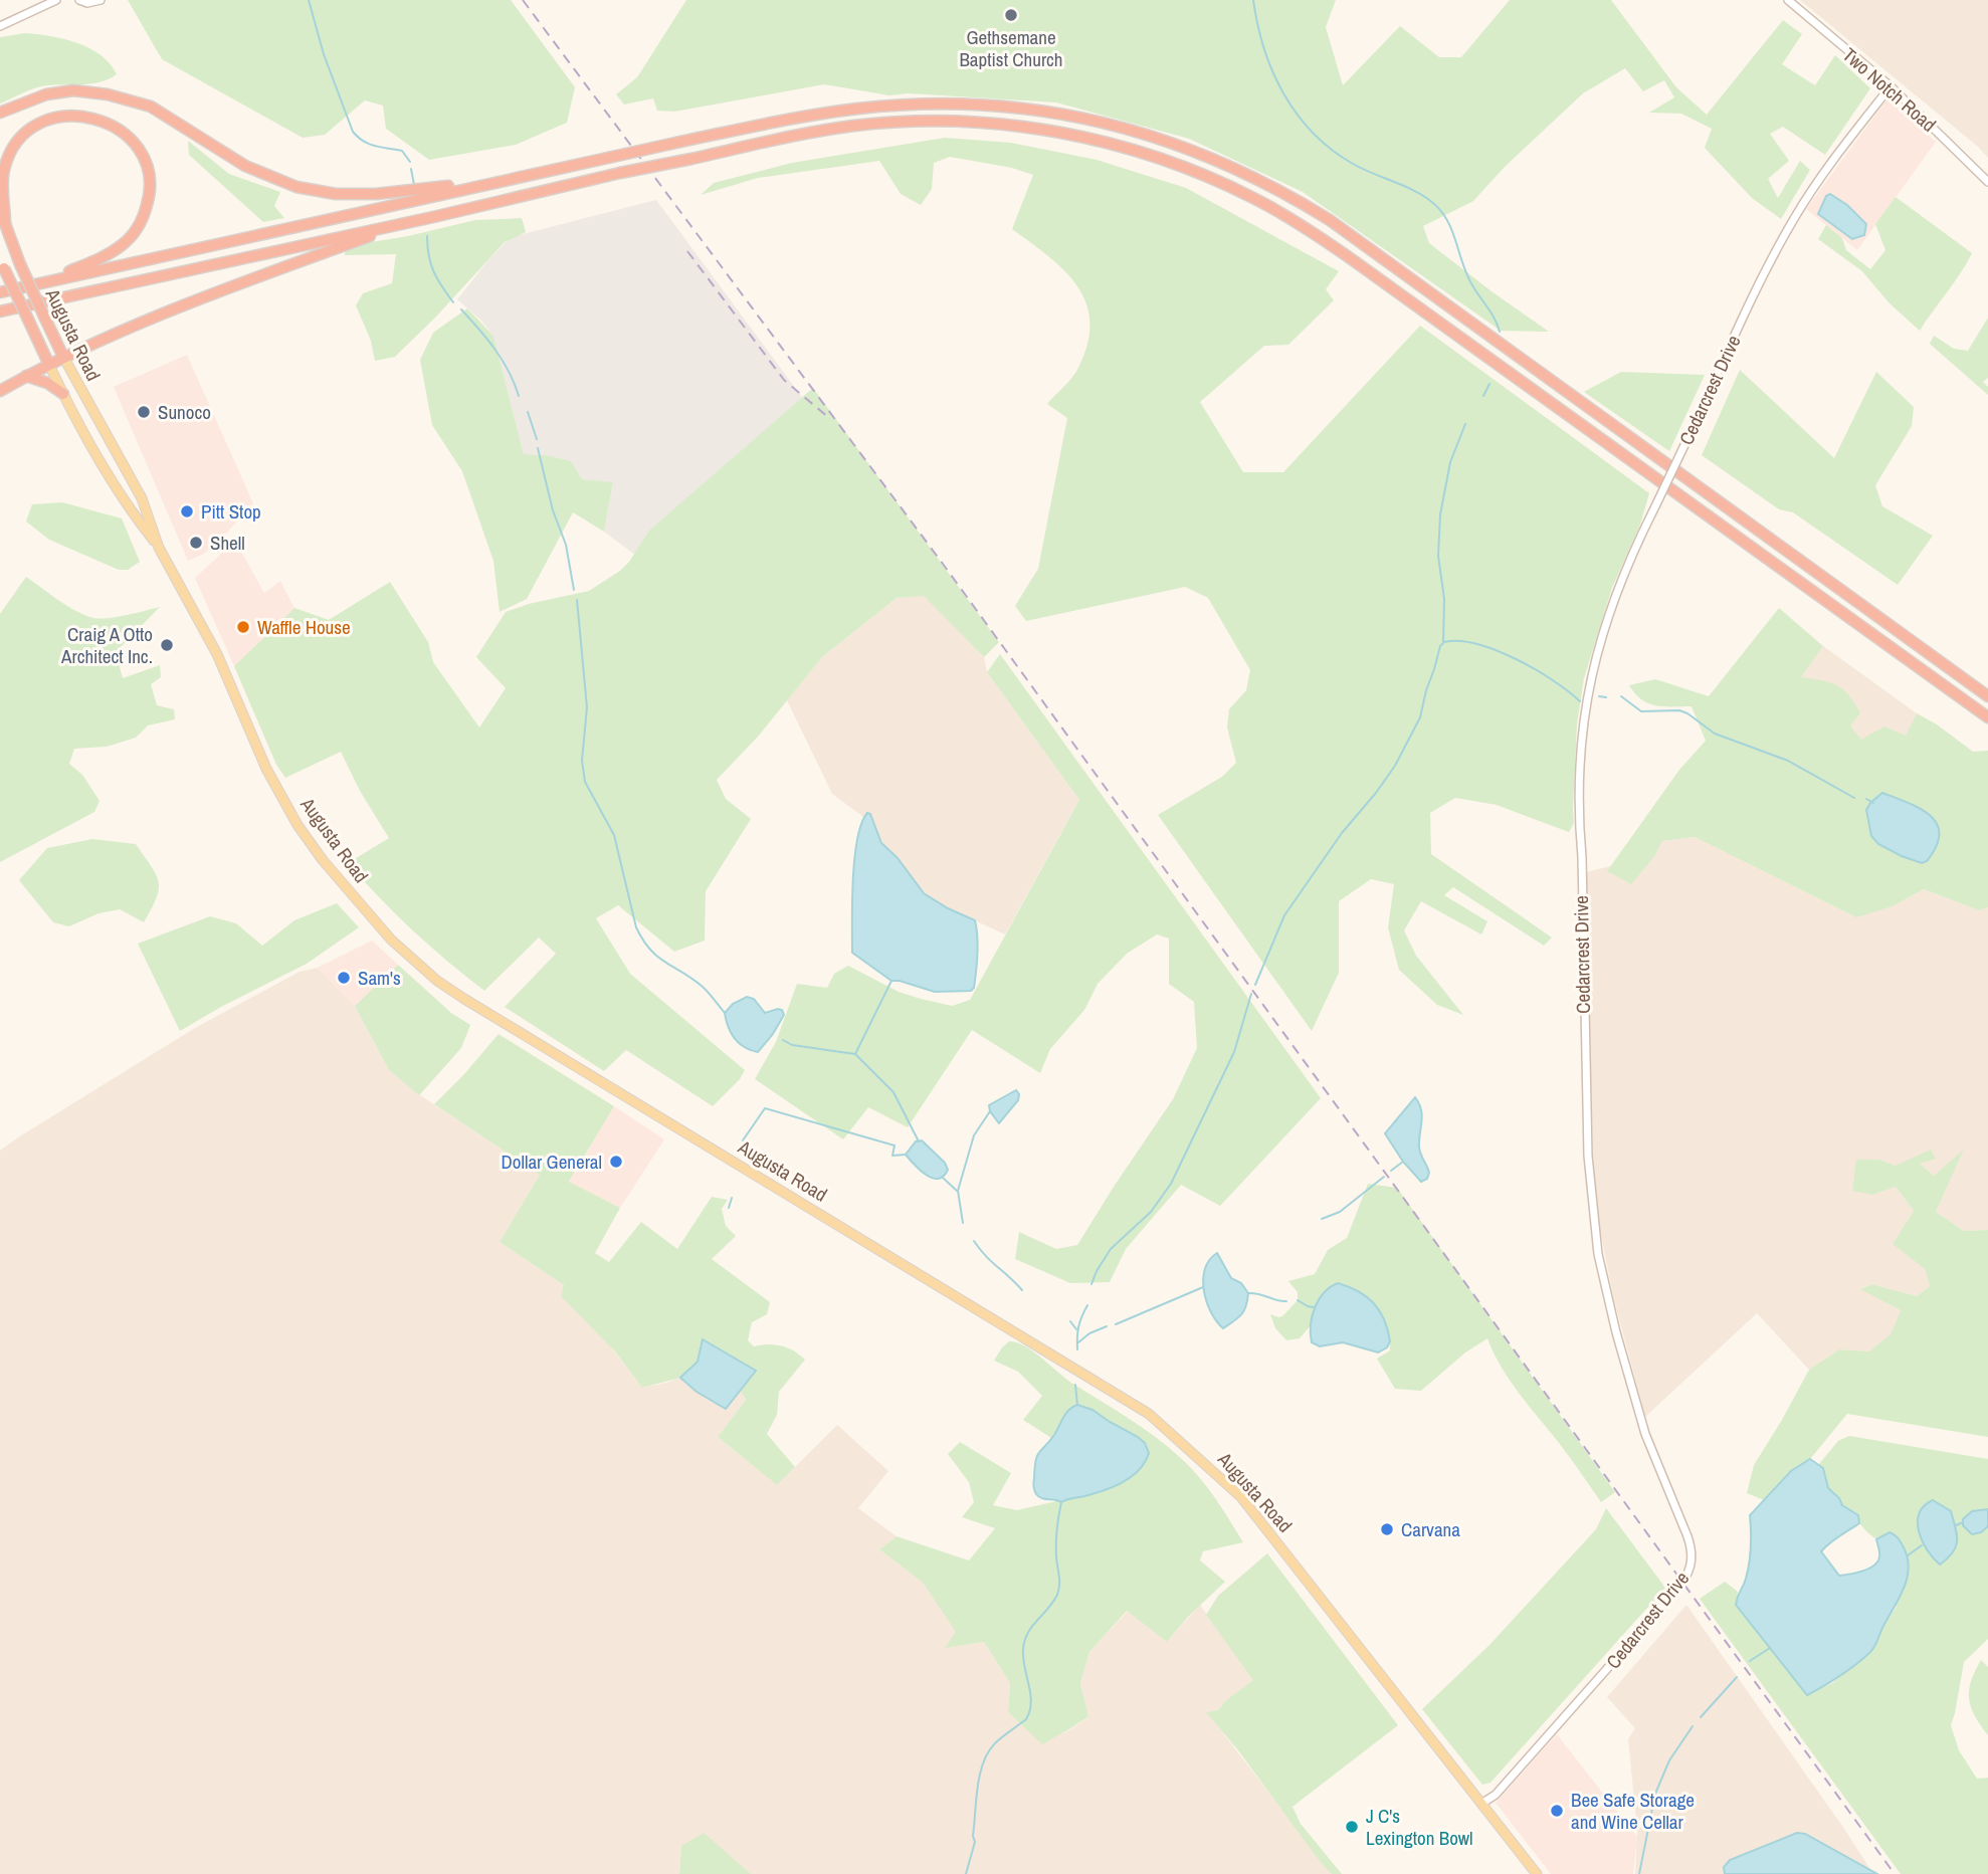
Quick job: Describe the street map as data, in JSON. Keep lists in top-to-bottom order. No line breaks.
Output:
{"streets":{"highway":["Augusta Road"],"street":["Two Notch Road","Cedarcrest Drive"]},"crossings":[["Two Notch Road","Cedarcrest Drive"],["Augusta Road","Cedarcrest Drive"]],"places":["Gethsemane Baptist Church","Sunoco","Pitt Stop","Shell","Waffle House","Craig A Otto Architect Inc.","Sam's","Dollar General","Carvana","Bee Safe Storage and Wine Cellar","J C's Lexington Bowl"]}
